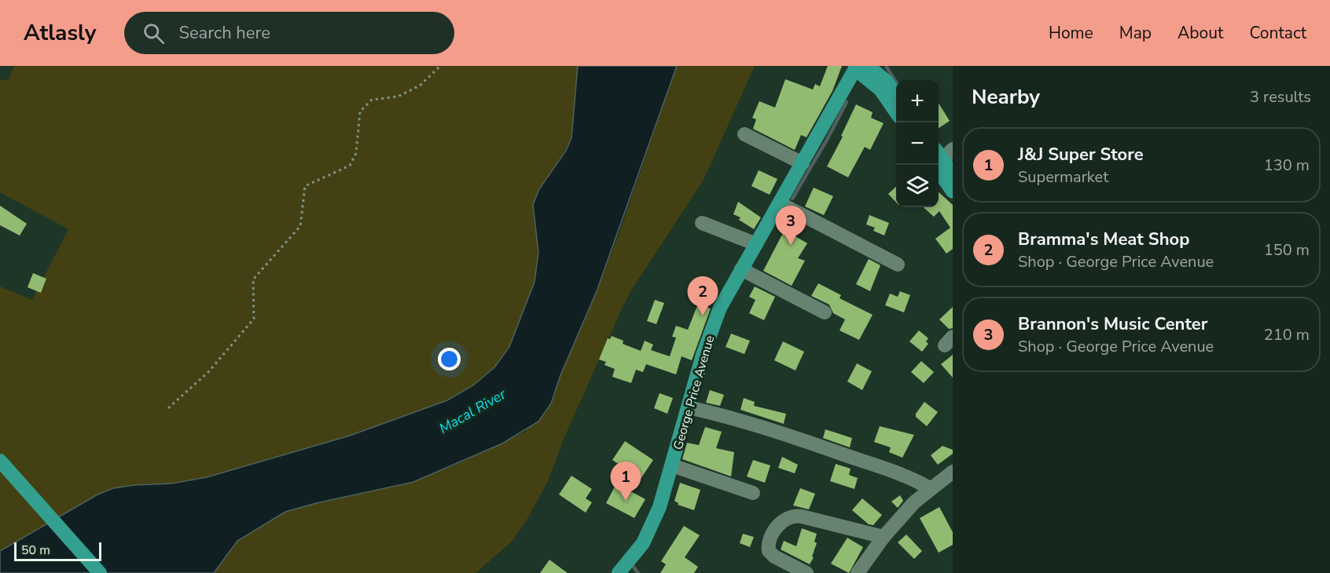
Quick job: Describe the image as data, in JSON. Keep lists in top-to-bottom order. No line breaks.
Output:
{"streets":{"main road":["George Price Avenue"]},"water":["Macal River"],"scale_bar":"50 m","page":{"header":"Atlasly","search":"Search here","nav":["Home","Map","About","Contact"],"heading":["Nearby","3 results"],"map_buttons":["+","−"],"list":[{"mark":"1","name":"J&J Super Store","note":"Supermarket","value":"130 m"},{"mark":"2","name":"Bramma's Meat Shop","note":"Shop · George Price Avenue","value":"150 m"},{"mark":"3","name":"Brannon's Music Center","note":"Shop · George Price Avenue","value":"210 m"}],"pins":["3","2","1"],"scale":"50 m"}}
